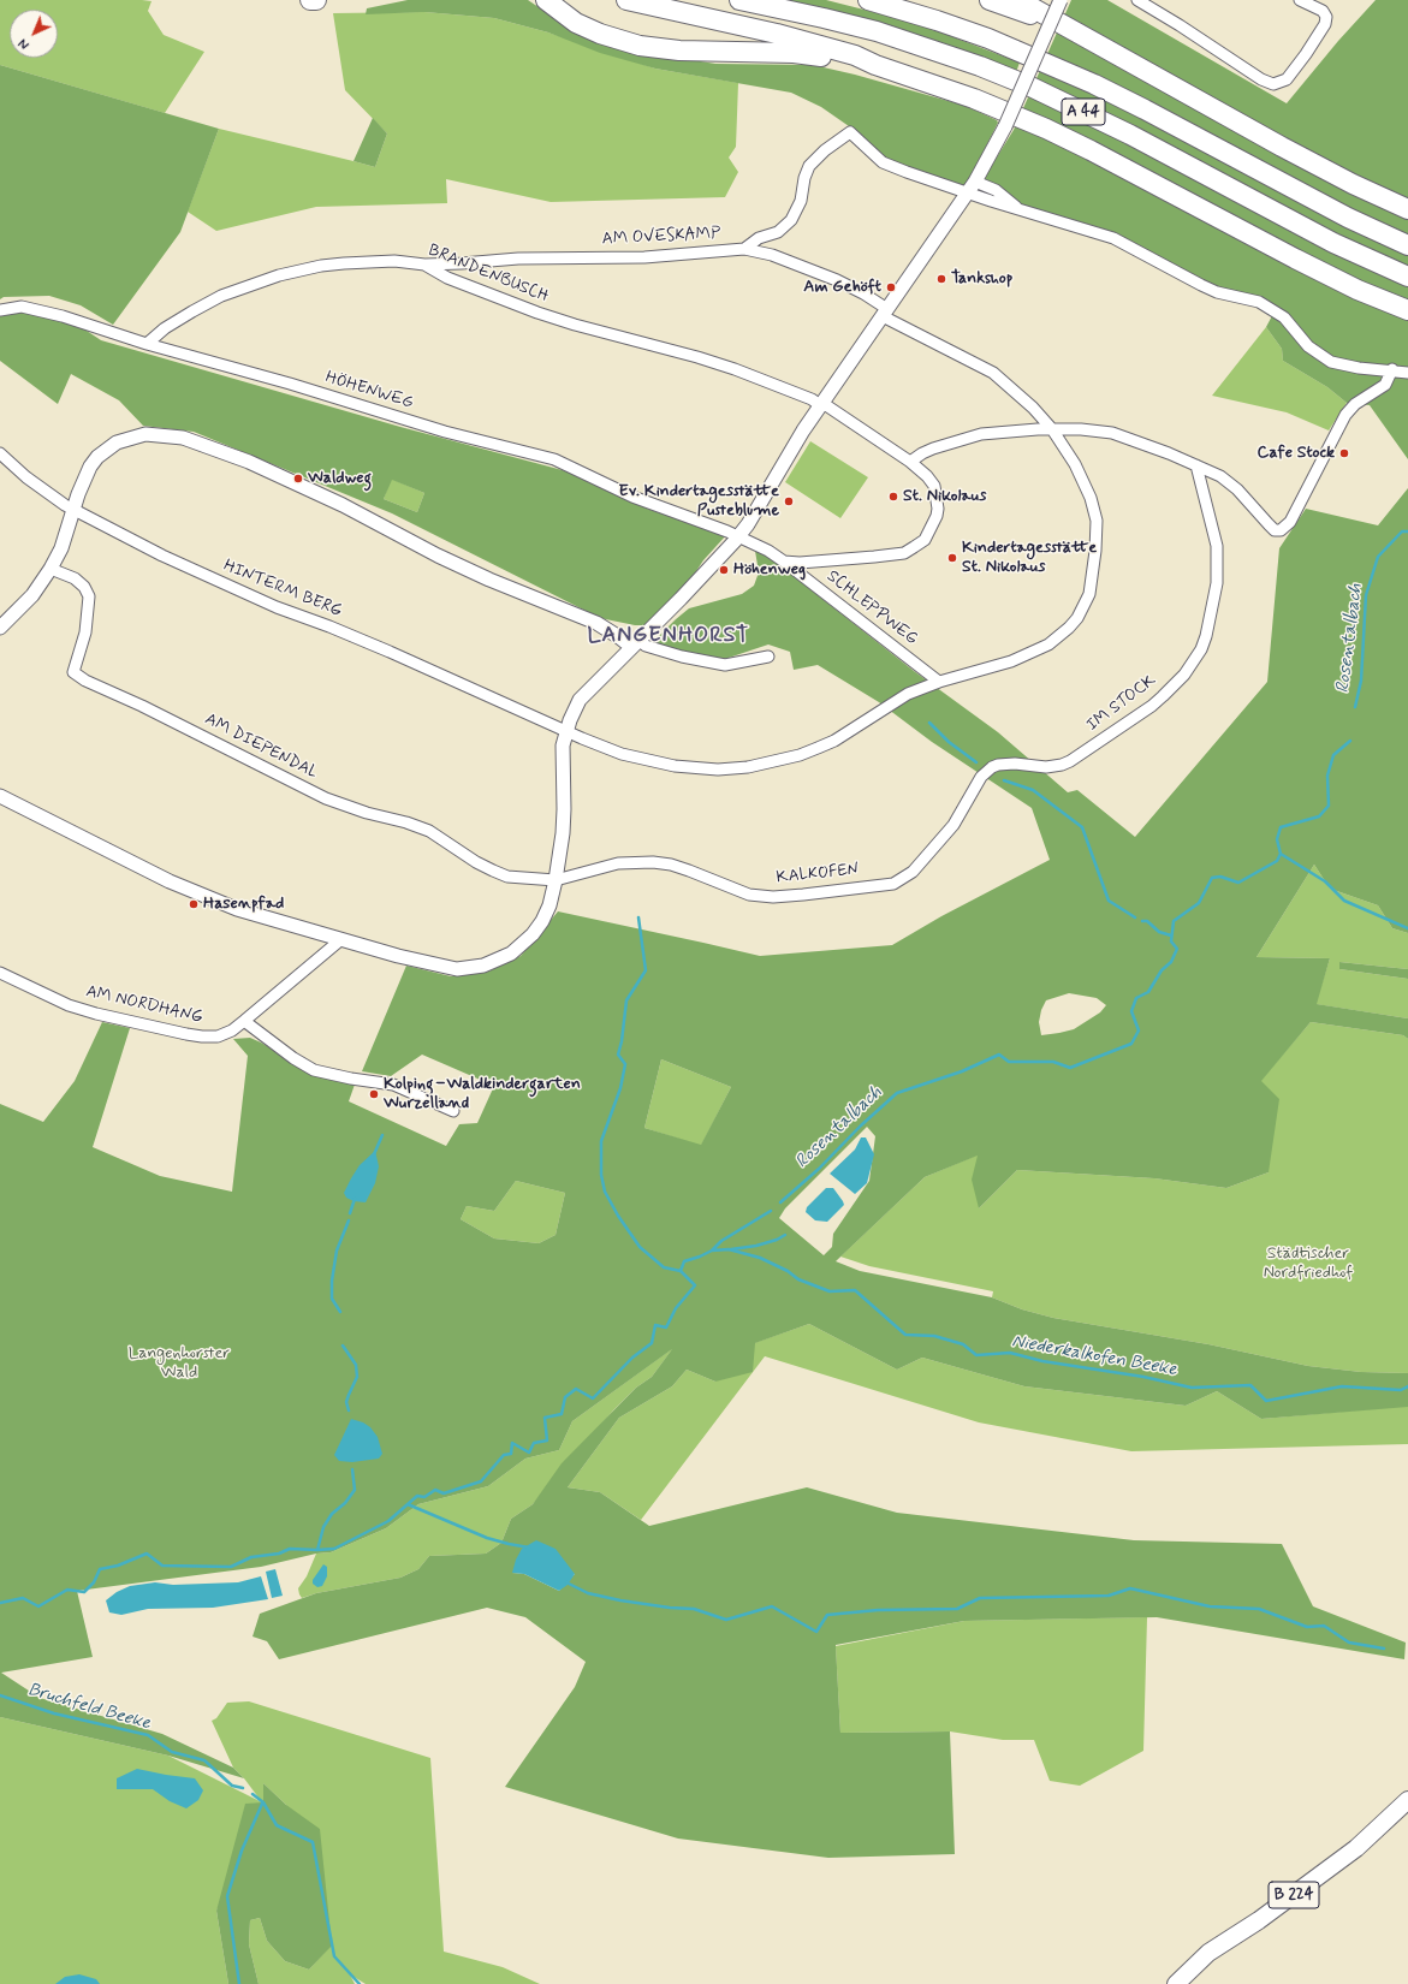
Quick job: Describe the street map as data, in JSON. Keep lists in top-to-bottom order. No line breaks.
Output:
{"streets":{"highway":["A 44"],"main road":["B 224"],"street":["AM OVESKAMP","BRANDENBUSCH","HÖHENWEG","HINTERM BERG","SCHLEPPWEG","IM STOCK","AM DIEPENDAL","KALKOFEN","AM NORDHANG"]},"crossings":[["AM OVESKAMP","BRANDENBUSCH"],["BRANDENBUSCH","HÖHENWEG"],["BRANDENBUSCH","SCHLEPPWEG"],["HÖHENWEG","SCHLEPPWEG"],["HINTERM BERG","SCHLEPPWEG"],["IM STOCK","KALKOFEN"],["AM DIEPENDAL","KALKOFEN"]],"districts":["LANGENHORST"],"water":["Rosentalbach","Niederkalkofen Beeke","Bruchfeld Beeke"],"parks":["Städtischer Nordfriedhof","Langenhorster Wald"],"places":["Tankshop","Am Gehöft","Cafe Stock","Waldweg","St. Nikolaus","Ev. Kindertagesstätte Pusteblume","Kindertagesstätte St. Nikolaus","Höhenweg","Hasenpfad","Kolping–Waldkindergarten Wurzelland"],"north":"bottom left"}
